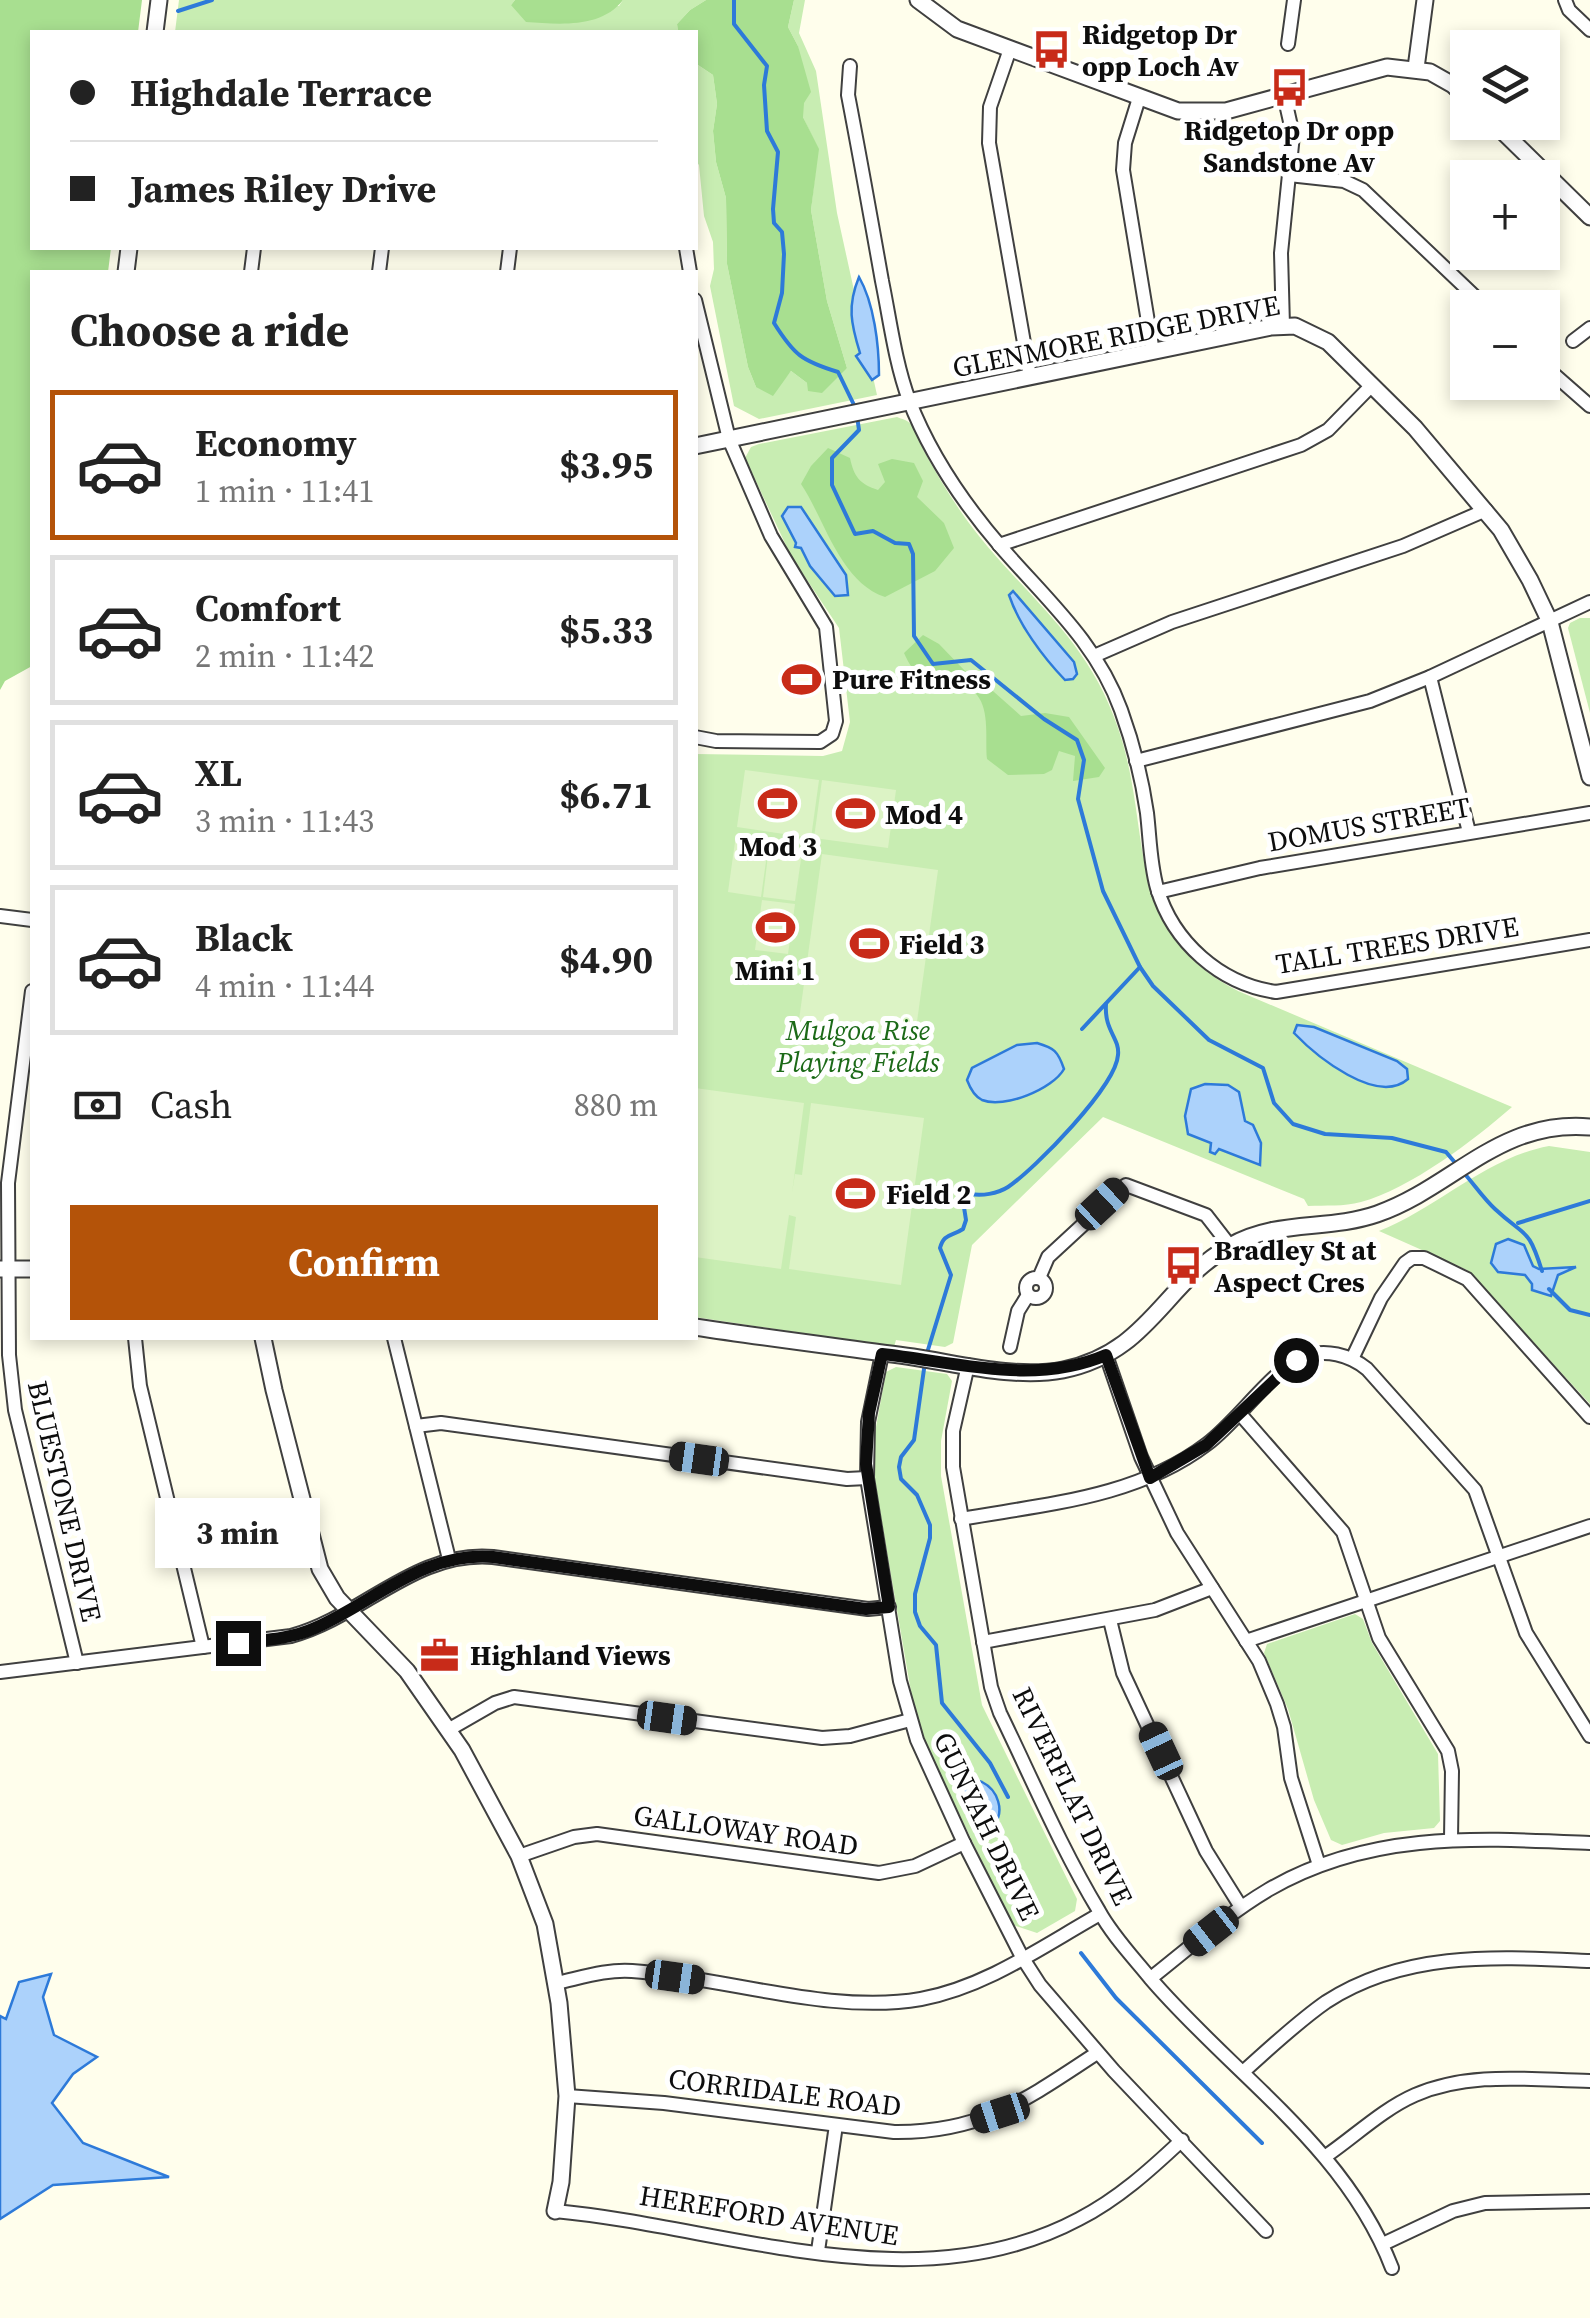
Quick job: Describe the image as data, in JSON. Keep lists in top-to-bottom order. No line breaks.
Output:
{"streets":{"street":["GLENMORE RIDGE DRIVE","DOMUS STREET","TALL TREES DRIVE","BLUESTONE DRIVE","RIVERFLAT DRIVE","GUNYAH DRIVE","GALLOWAY ROAD","CORRIDALE ROAD","HEREFORD AVENUE"]},"crossings":[["GLENMORE RIDGE DRIVE","TALL TREES DRIVE"],["DOMUS STREET","TALL TREES DRIVE"],["GUNYAH DRIVE","GALLOWAY ROAD"],["GUNYAH DRIVE","CORRIDALE ROAD"],["GUNYAH DRIVE","HEREFORD AVENUE"]],"parks":["Mulgoa Rise Playing Fields"],"places":{"bus stop":["Ridgetop Dr opp Loch Av","Ridgetop Dr opp Sandstone Av","Bradley St at Aspect Cres"],"sports":["Pure Fitness","Mod 3","Mod 4","Mini 1","Field 3","Field 2"],"office":["Highland Views"]},"page":{"map_buttons":["+","−"],"banner":["Highdale Terrace","James Riley Drive"],"heading":"Choose a ride","list":[{"name":"Economy","note":"1 min · 11:41","value":"$3.95"},{"name":"Comfort","note":"2 min · 11:42","value":"$5.33"},{"name":"XL","note":"3 min · 11:43","value":"$6.71"},{"name":"Black","note":"4 min · 11:44","value":"$4.90"}],"pay":["Cash","880 m"],"buttons":"Confirm","bubble":"3 min"}}
